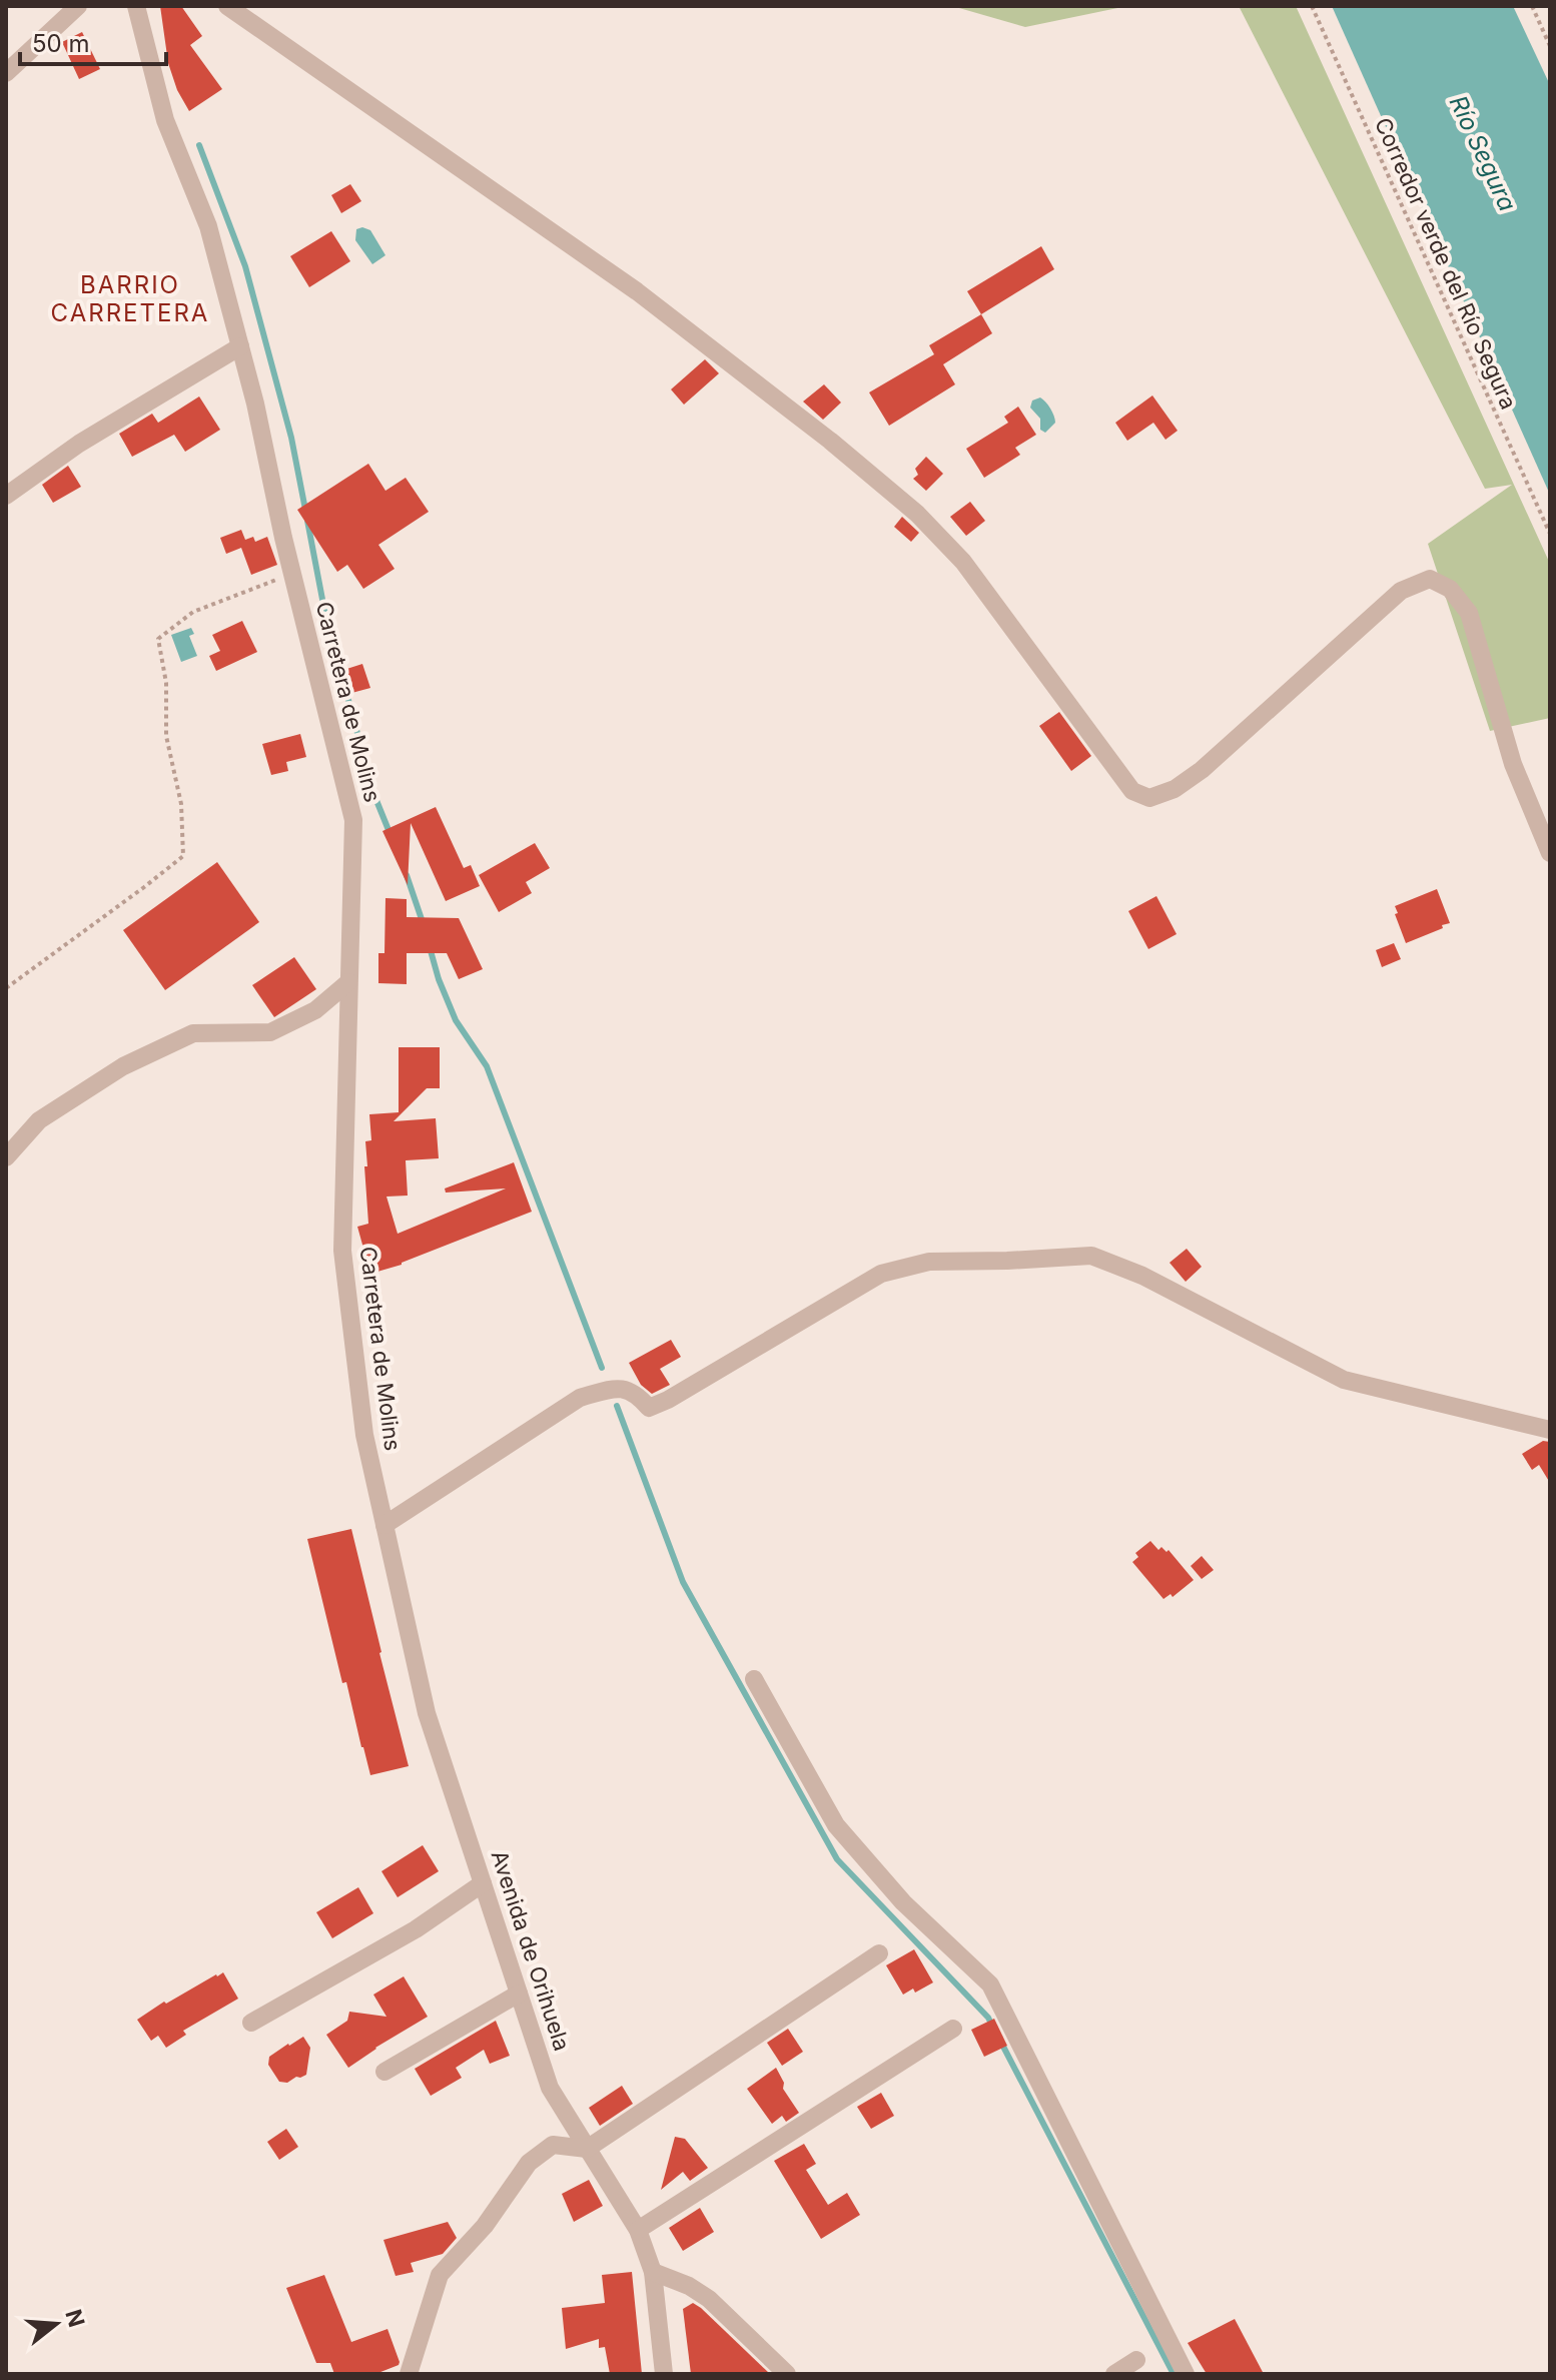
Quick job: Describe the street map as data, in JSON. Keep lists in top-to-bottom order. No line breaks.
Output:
{"streets":{"street":["Carretera de Molins","Avenida de Orihuela"],"path":["Corredor verde del Río Segura"]},"crossings":[["Carretera de Molins","Avenida de Orihuela"]],"districts":["BARRIO CARRETERA"],"water":["Río Segura"],"scale_bar":"50 m","north":"right"}
